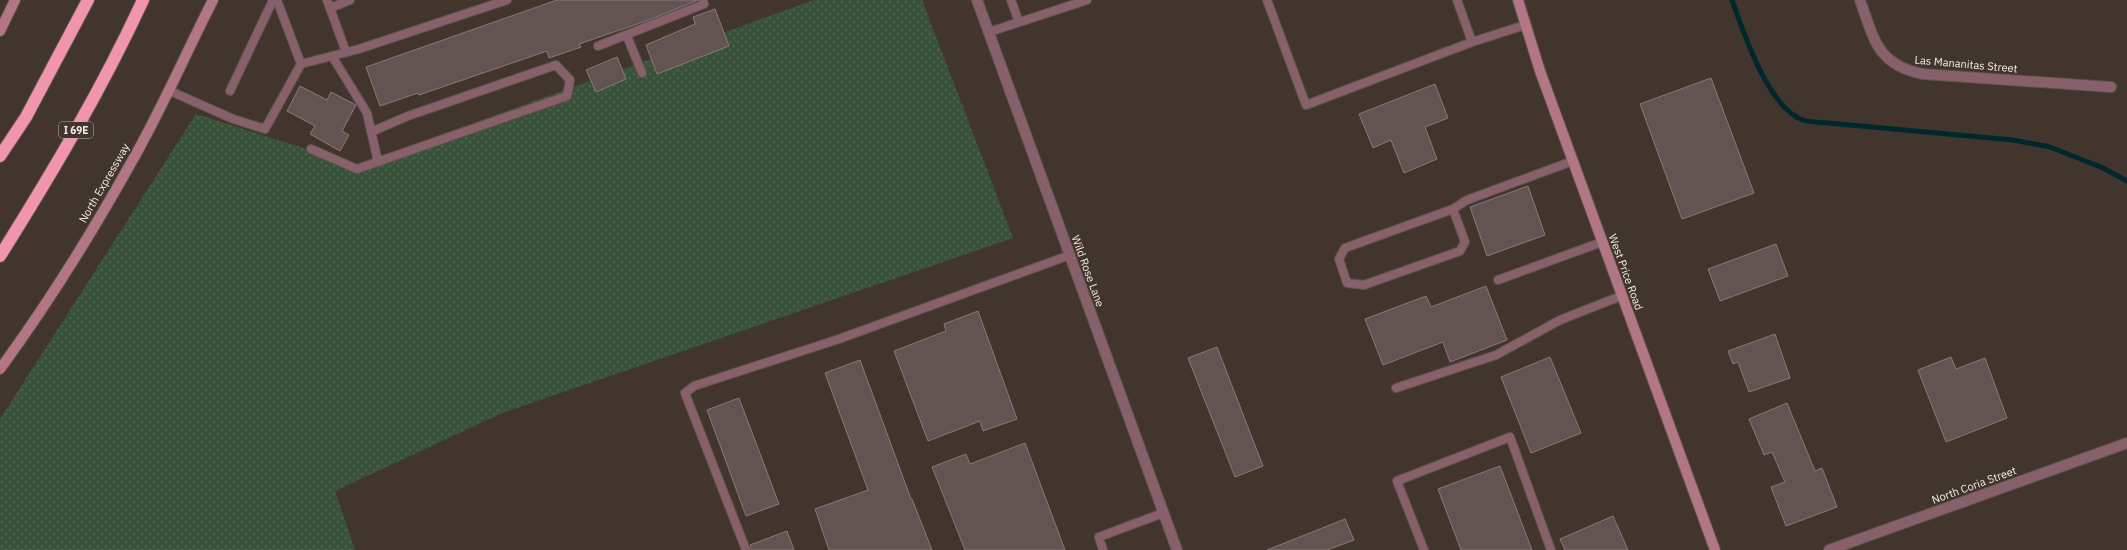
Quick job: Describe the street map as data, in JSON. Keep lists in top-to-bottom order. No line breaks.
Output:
{"streets":{"highway":["I 69E"],"main road":["North Expressway","West Price Road"],"street":["Las Mananitas Street","Wild Rose Lane","North Coria Street"]}}
